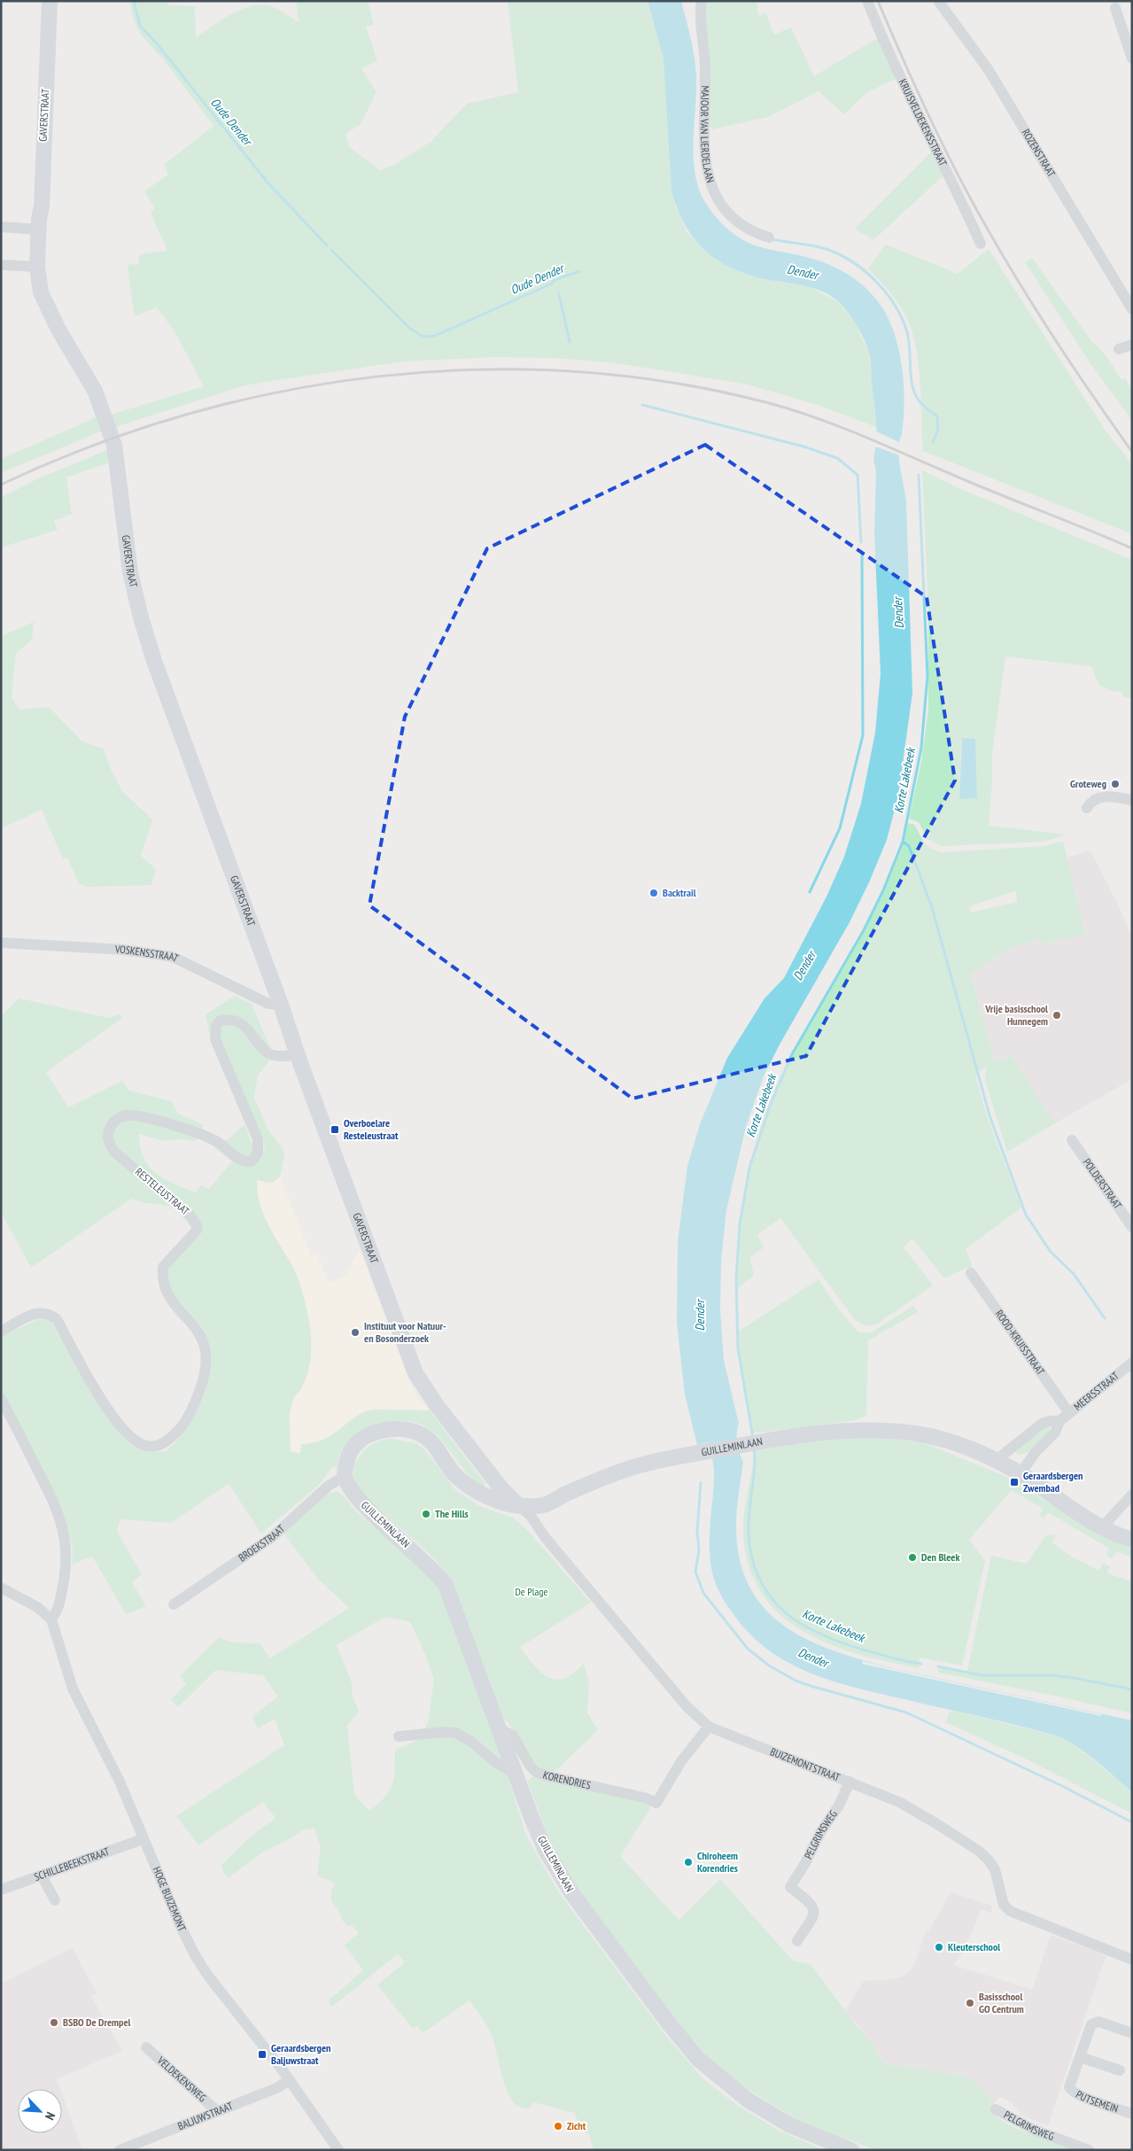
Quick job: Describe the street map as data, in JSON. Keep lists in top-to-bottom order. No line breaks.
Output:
{"streets":{"main road":["GAVERSTRAAT","GUILLEMINLAAN"],"street":["KRUISVELDEKENSSTRAAT","MAJOOR VAN LIERDELAAN","ROZENSTRAAT","VOSKENSSTRAAT","POLDERSTRAAT","RESTELEUSTRAAT","ROOD-KRUISSTRAAT","MEERSSTRAAT","BROEKSTRAAT","BUIZEMONTSTRAAT","KORENDRIES","PELGRIMSWEG","SCHILLEBEEKSTRAAT","HOGE BUIZEMONT","VELDEKENSWEG","PUTSEMEIN","BALJUWSTRAAT"]},"crossings":[["GAVERSTRAAT","VOSKENSSTRAAT"],["GAVERSTRAAT","RESTELEUSTRAAT"],["GAVERSTRAAT","GUILLEMINLAAN"],["GAVERSTRAAT","BUIZEMONTSTRAAT"],["ROOD-KRUISSTRAAT","MEERSSTRAAT"],["MEERSSTRAAT","GUILLEMINLAAN"],["GUILLEMINLAAN","BROEKSTRAAT"],["GUILLEMINLAAN","BUIZEMONTSTRAAT"],["GUILLEMINLAAN","KORENDRIES"],["BUIZEMONTSTRAAT","KORENDRIES"],["BUIZEMONTSTRAAT","PELGRIMSWEG"],["SCHILLEBEEKSTRAAT","HOGE BUIZEMONT"],["HOGE BUIZEMONT","BALJUWSTRAAT"],["VELDEKENSWEG","BALJUWSTRAAT"]],"water":["Oude Dender","Dender","Korte Lakebeek"],"parks":["De Plage"],"places":{"other":["Groteweg","Backtrail","Vrije basisschool Hunnegem","Instituut voor Natuur- en Bosonderzoek","The Hills","Den Bleek","Chiroheem Korendries","Kleuterschool","Basisschool GO Centrum","BSBO De Drempel","Zicht"],"transit":["Overboelare Resteleustraat","Geraardsbergen Zwembad","Geraardsbergen Baljuwstraat"]},"north":"bottom right"}
